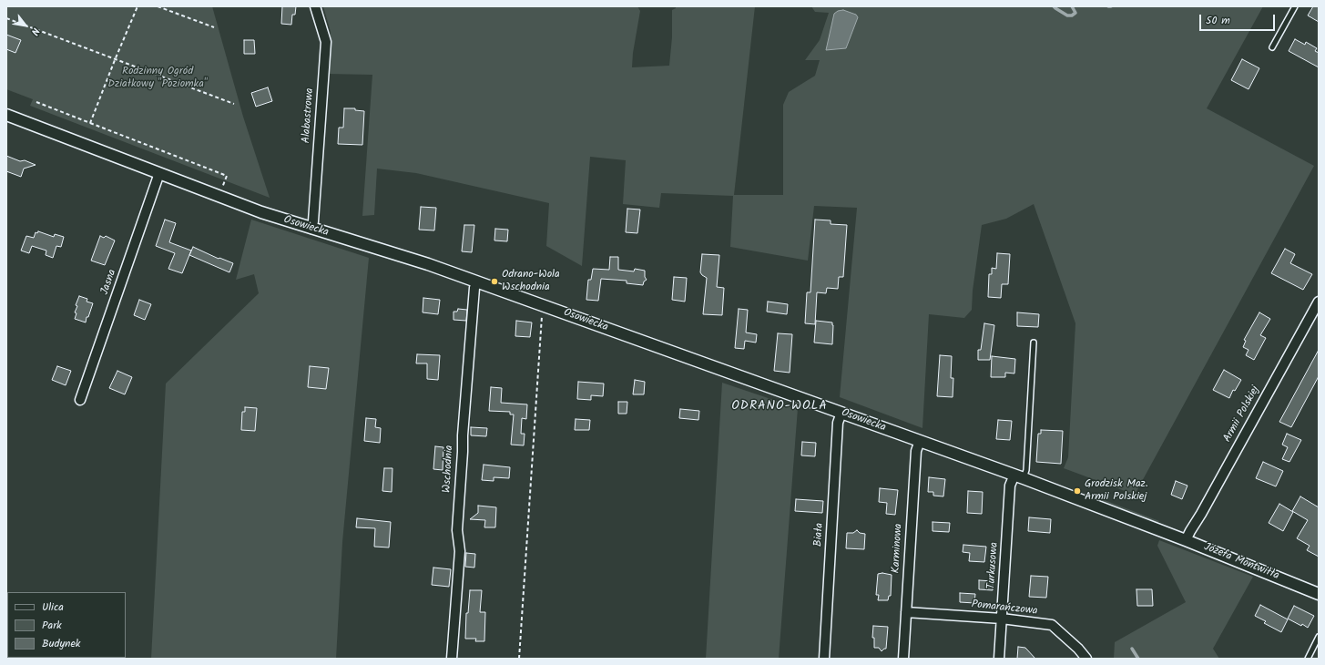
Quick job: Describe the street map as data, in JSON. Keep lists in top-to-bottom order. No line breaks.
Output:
{"streets":{"street":["Alabastrowa","Osowiecka","Jasna","Armii Polskiej","Wschodnia","Biała","Karminowa","Józefa Montwiłła","Turkusowa","Pomarańczowa"]},"crossings":[["Alabastrowa","Osowiecka"],["Osowiecka","Jasna"],["Osowiecka","Wschodnia"],["Osowiecka","Biała"],["Osowiecka","Karminowa"],["Osowiecka","Józefa Montwiłła"],["Osowiecka","Turkusowa"],["Armii Polskiej","Józefa Montwiłła"],["Karminowa","Pomarańczowa"],["Turkusowa","Pomarańczowa"]],"districts":["ODRANO-WOLA"],"parks":["Rodzinny Ogród Działkowy \"Poziomka\""],"places":["Odrano-Wola Wschodnia","Grodzisk Maz. Armii Polskiej"],"legend":["Ulica","Park","Budynek"],"scale_bar":"50 m","north":"bottom right"}
